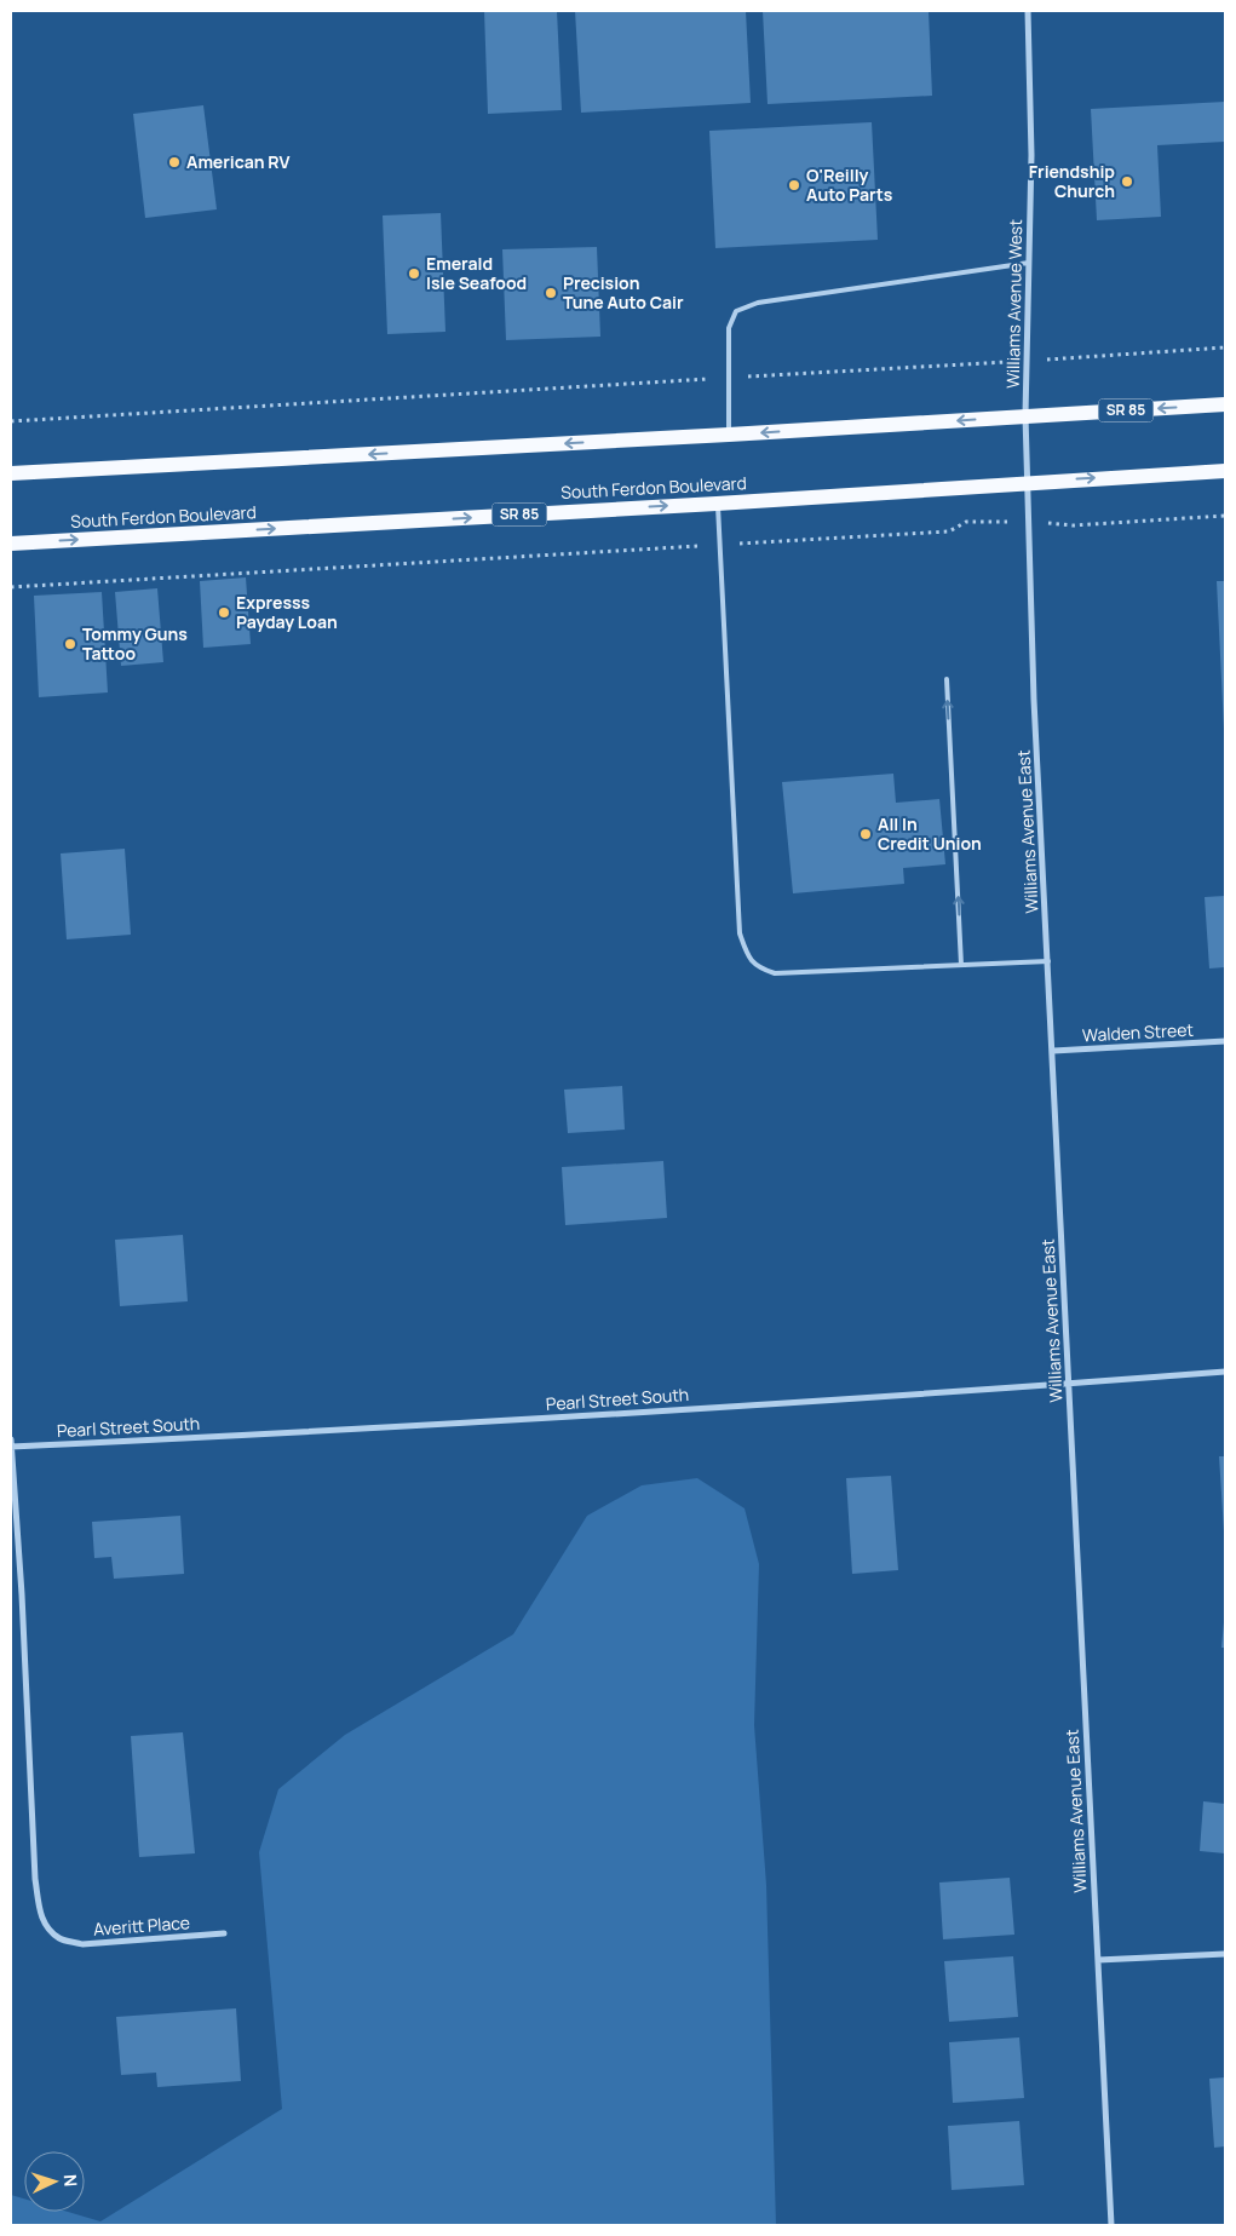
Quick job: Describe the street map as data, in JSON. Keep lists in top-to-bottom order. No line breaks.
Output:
{"streets":{"main road":["SR 85","South Ferdon Boulevard"],"street":["Williams Avenue West","Williams Avenue East","Walden Street","Pearl Street South","Averitt Place"]},"crossings":[["Williams Avenue West","SR 85"],["Williams Avenue West","Williams Avenue East"],["SR 85","Williams Avenue East"],["South Ferdon Boulevard","Williams Avenue East"],["Williams Avenue East","Walden Street"],["Williams Avenue East","Pearl Street South"],["Pearl Street South","Averitt Place"]],"places":["American RV","Friendship Church","O'Reilly Auto Parts","Emerald Isle Seafood","Precision Tune Auto Cair","Expresss Payday Loan","Tommy Guns Tattoo","All In Credit Union"],"north":"right"}
